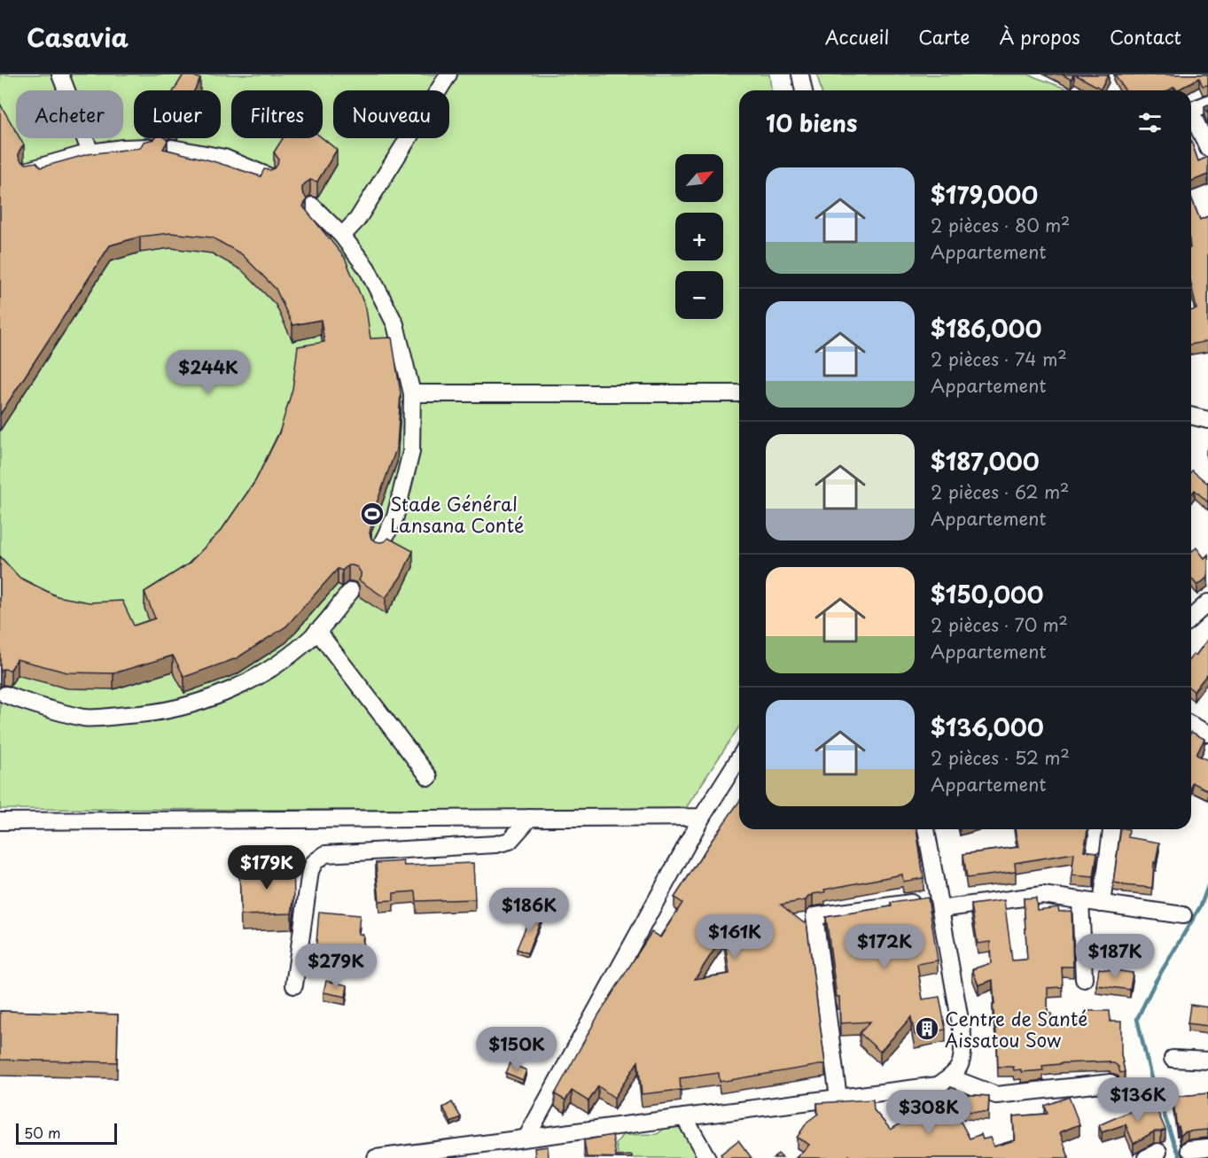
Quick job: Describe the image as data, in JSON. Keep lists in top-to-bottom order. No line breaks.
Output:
{"places":{"sports":["Stade Général Lansana Conté"],"building":["Centre de Santé Aissatou Sow"]},"scale_bar":"50 m","north":"top right","page":{"header":"Casavia","nav":["Accueil","Carte","À propos","Contact"],"chip":["Acheter","Louer","Filtres","Nouveau"],"heading":"10 biens","map_buttons":["+","−"],"list":[{"name":"$179,000","note":"2 pièces · 80 m² · Appartement"},{"name":"$186,000","note":"2 pièces · 74 m² · Appartement"},{"name":"$187,000","note":"2 pièces · 62 m² · Appartement"},{"name":"$150,000","note":"2 pièces · 70 m² · Appartement"},{"name":"$136,000","note":"2 pièces · 52 m² · Appartement"}],"price":["$244K","$179K","$186K","$161K","$172K","$187K","$279K","$150K","$136K","$308K"],"scale":"50 m"}}
